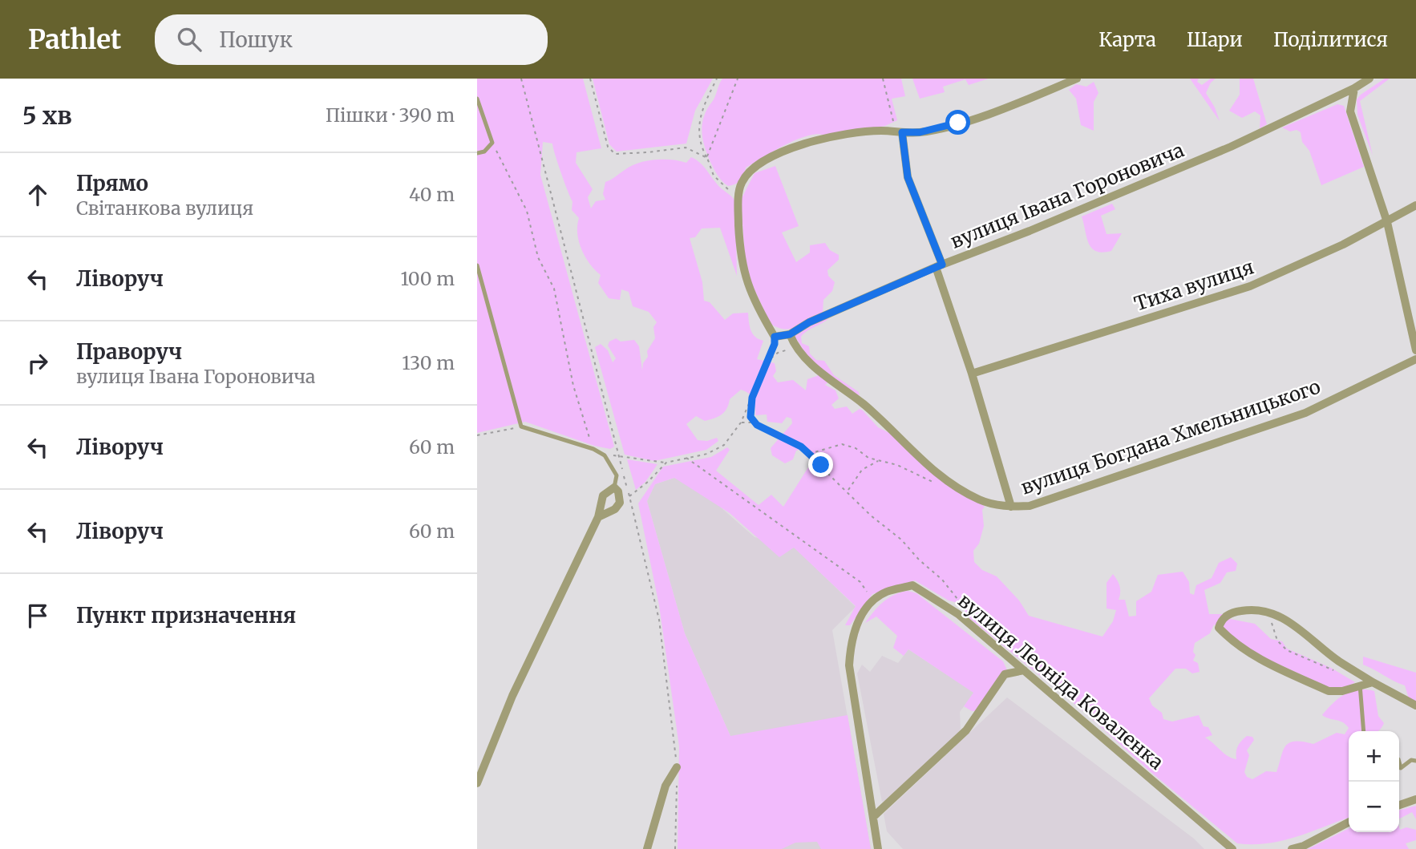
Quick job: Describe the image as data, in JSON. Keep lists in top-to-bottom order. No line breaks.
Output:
{"streets":{"street":["вулиця Івана Гороновича","Тиха вулиця","вулиця Богдана Хмельницького","вулиця Леоніда Коваленка"]},"page":{"header":"Pathlet","search":"Пошук","nav":["Карта","Шари","Поділитися"],"heading":["5 хв","Пішки · 390 m"],"list":[["Прямо","Світанкова вулиця","40 m"],["Ліворуч","100 m"],["Праворуч","вулиця Івана Гороновича","130 m"],["Ліворуч","60 m"],["Ліворуч","60 m"],"Пункт призначення"],"map_buttons":["+","−"]}}
